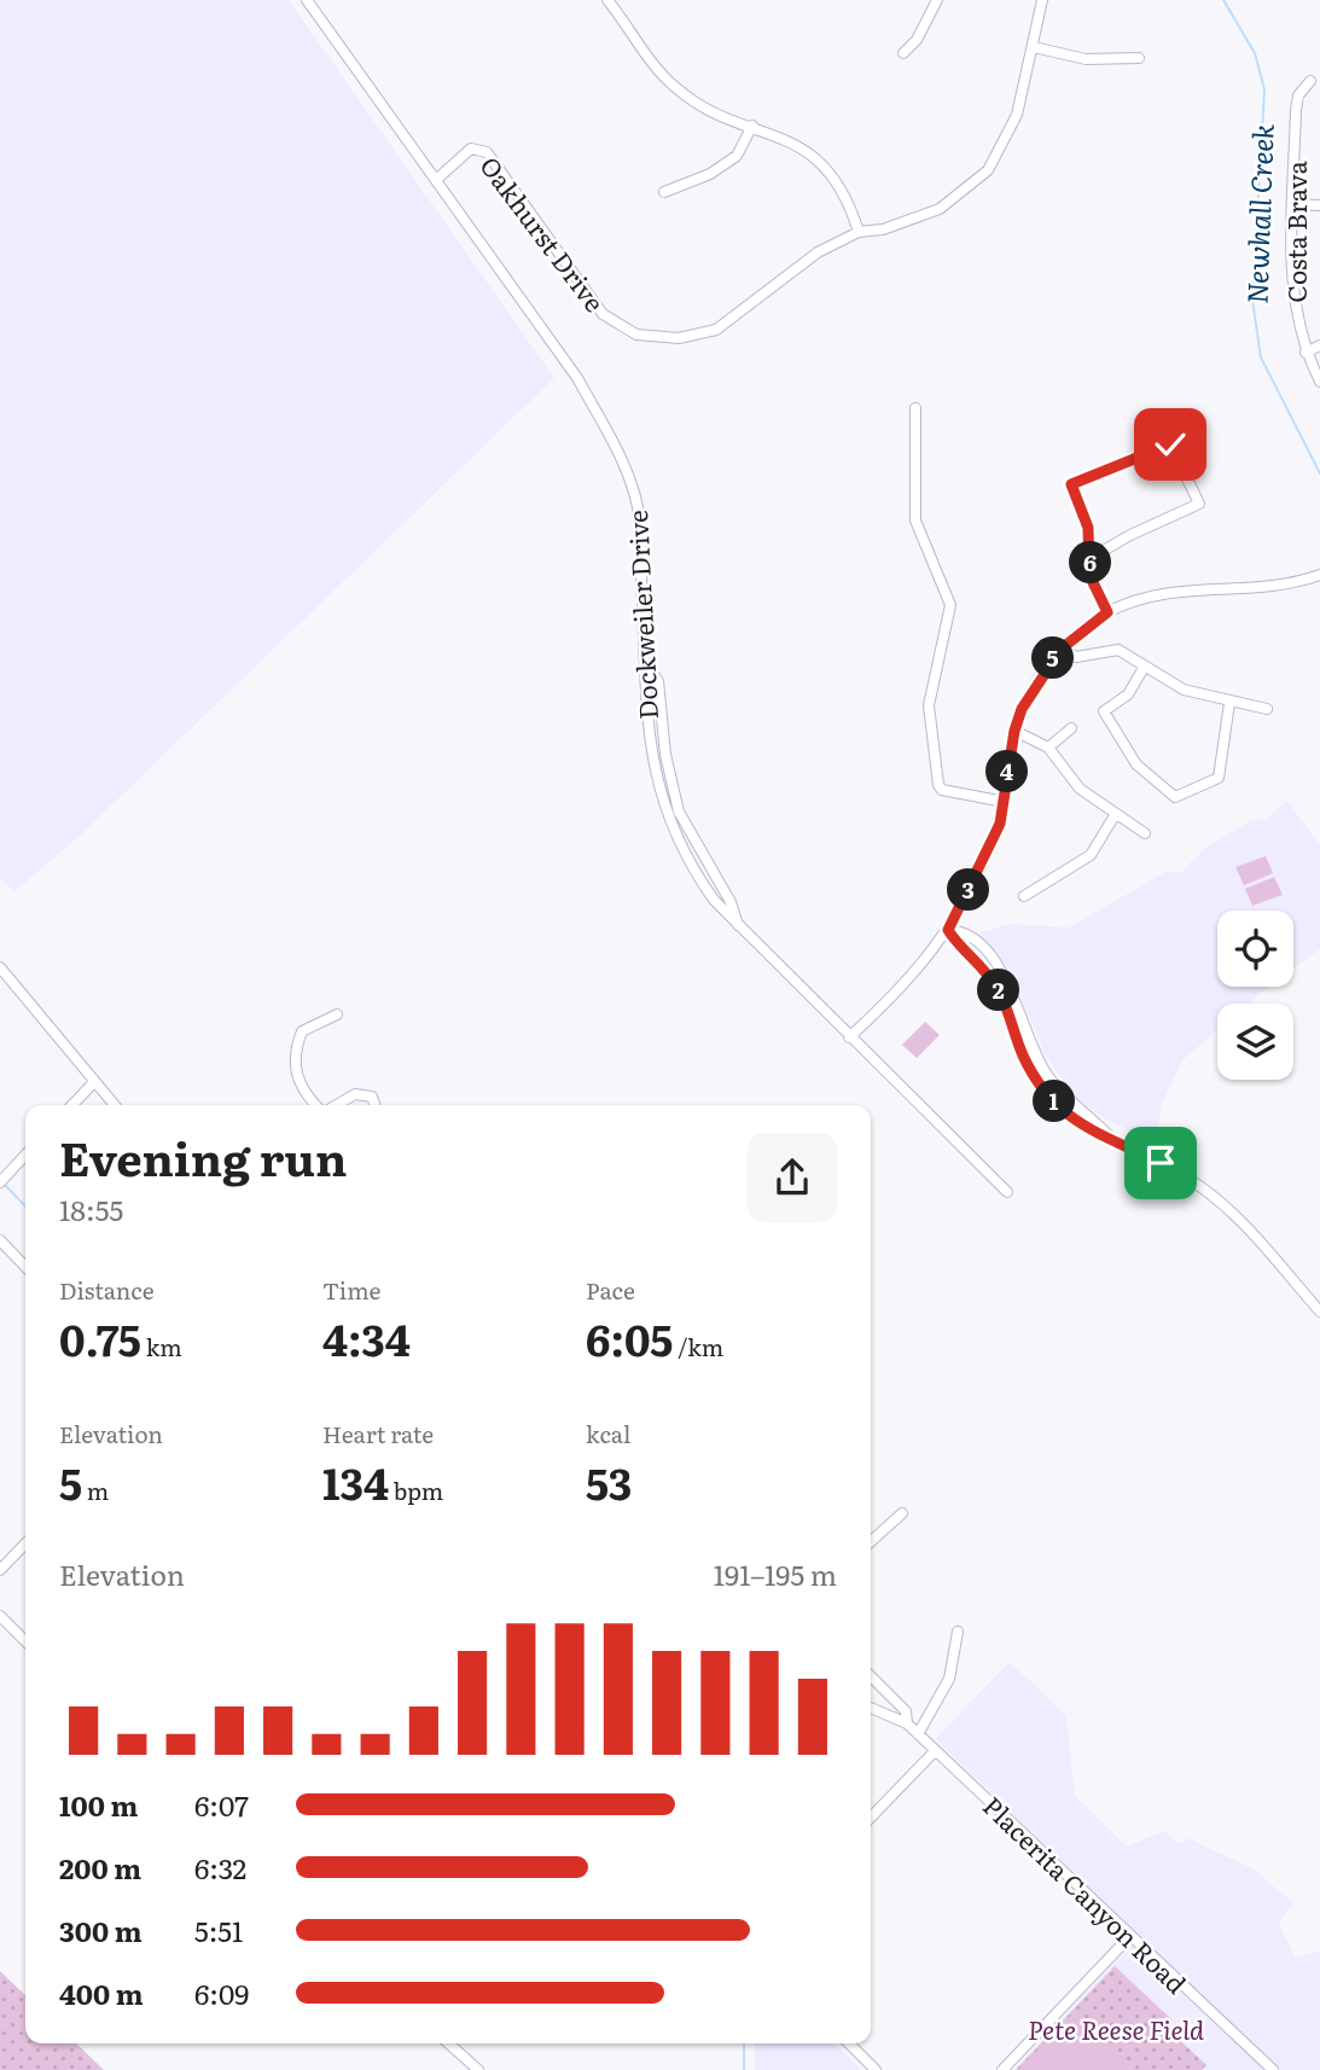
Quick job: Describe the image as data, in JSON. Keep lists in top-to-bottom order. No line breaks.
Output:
{"streets":{"street":["Costa Brava","Oakhurst Drive","Dockweiler Drive","Placerita Canyon Road"]},"crossings":[["Oakhurst Drive","Dockweiler Drive"]],"water":["Newhall Creek"],"parks":["Pete Reese Field"],"page":{"pins":["6","5","4","3","2","1"],"heading":["Evening run","18:55"],"stats":[["Distance","0.75 km"],["Time","4:34"],["Pace","6:05 /km"],["Elevation","5 m"],["Heart rate","134 bpm"],["kcal","53"]],"chart":["Elevation","191–195 m"],"list":[{"name":"100 m","note":"6:07"},{"name":"200 m","note":"6:32"},{"name":"300 m","note":"5:51"},{"name":"400 m","note":"6:09"}]}}
